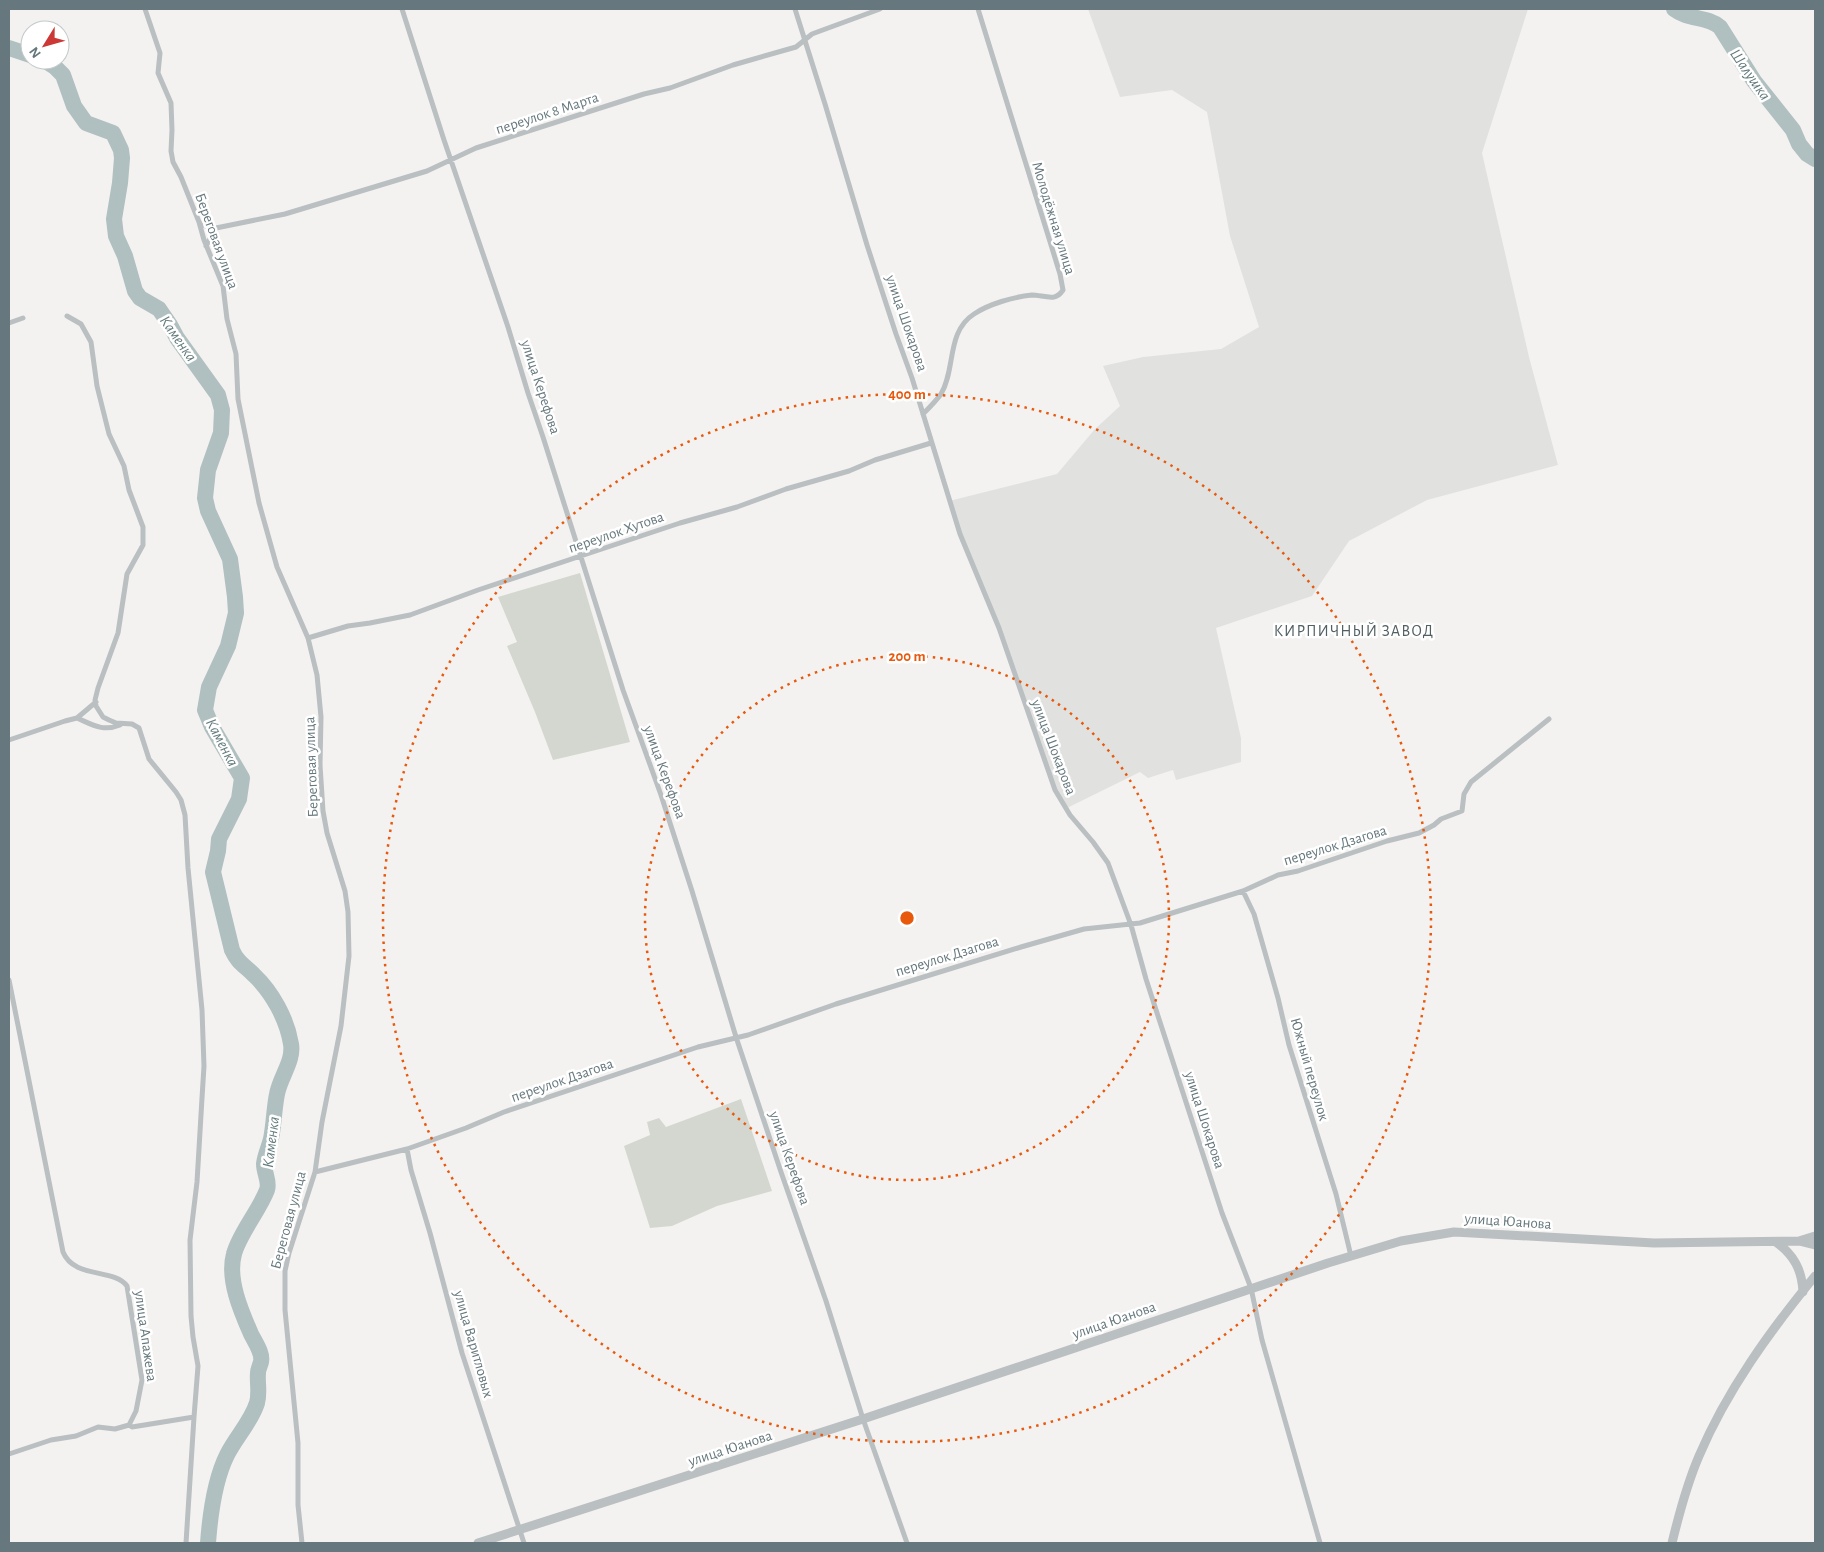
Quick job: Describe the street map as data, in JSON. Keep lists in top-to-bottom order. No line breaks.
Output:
{"streets":{"street":["переулок 8 Марта","Молодёжная улица","Береговая улица","улица Шокарова","улица Керефова","переулок Хутова","переулок Дзагова","Южный переулок","улица Юанова","улица Апажева","улица Варитловых"]},"crossings":[["переулок 8 Марта","улица Шокарова"],["переулок 8 Марта","улица Керефова"],["Молодёжная улица","улица Шокарова"],["Береговая улица","переулок Хутова"],["Береговая улица","переулок Дзагова"],["улица Шокарова","переулок Хутова"],["улица Шокарова","переулок Дзагова"],["улица Шокарова","улица Юанова"],["улица Керефова","переулок Хутова"],["улица Керефова","переулок Дзагова"],["улица Керефова","улица Юанова"],["переулок Дзагова","Южный переулок"],["переулок Дзагова","улица Варитловых"],["Южный переулок","улица Юанова"],["улица Юанова","улица Варитловых"]],"districts":["КИРПИЧНЫЙ ЗАВОД"],"water":["Шалушка","Каменка"],"north":"bottom left","rings":["400 m","200 m"]}
